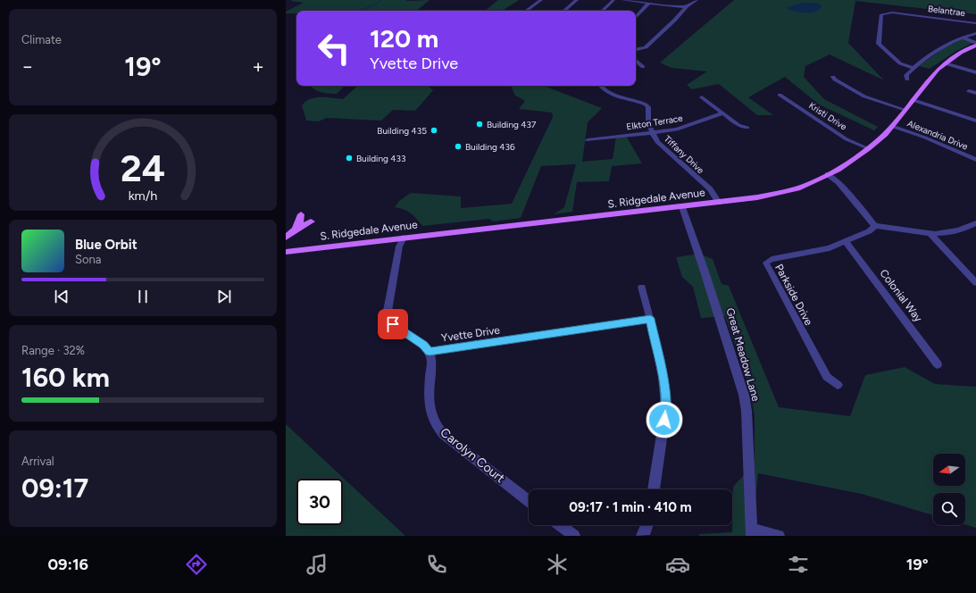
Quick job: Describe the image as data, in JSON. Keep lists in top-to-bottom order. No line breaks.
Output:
{"streets":{"main road":["S. Ridgedale Avenue"],"street":["Belantrae","Kristi Drive","Elkton Terrace","Alexandria Drive","Tiffany Drive","Parkside Drive","Colonial Way","Yvette Drive","Great Meadow Lane","Carolyn Court"]},"crossings":[["Kristi Drive","S. Ridgedale Avenue"],["Elkton Terrace","Tiffany Drive"],["Alexandria Drive","S. Ridgedale Avenue"],["Tiffany Drive","S. Ridgedale Avenue"],["S. Ridgedale Avenue","Yvette Drive"],["S. Ridgedale Avenue","Great Meadow Lane"],["Parkside Drive","Colonial Way"],["Yvette Drive","Carolyn Court"]],"places":["Building 437","Building 435","Building 436","Building 433"],"north":"left","page":{"tile":["Climate",["Range · 32%","160 km"],["Arrival","09:17"]],"turn":["120 m","Yvette Drive"],"heat":["−","19°","+"],"song":["Blue Orbit","Sona"],"limit":"30","trip":"09:17 · 1 min · 410 m","tabs":["09:16","19°"],"gauge":["24","km/h"]}}
